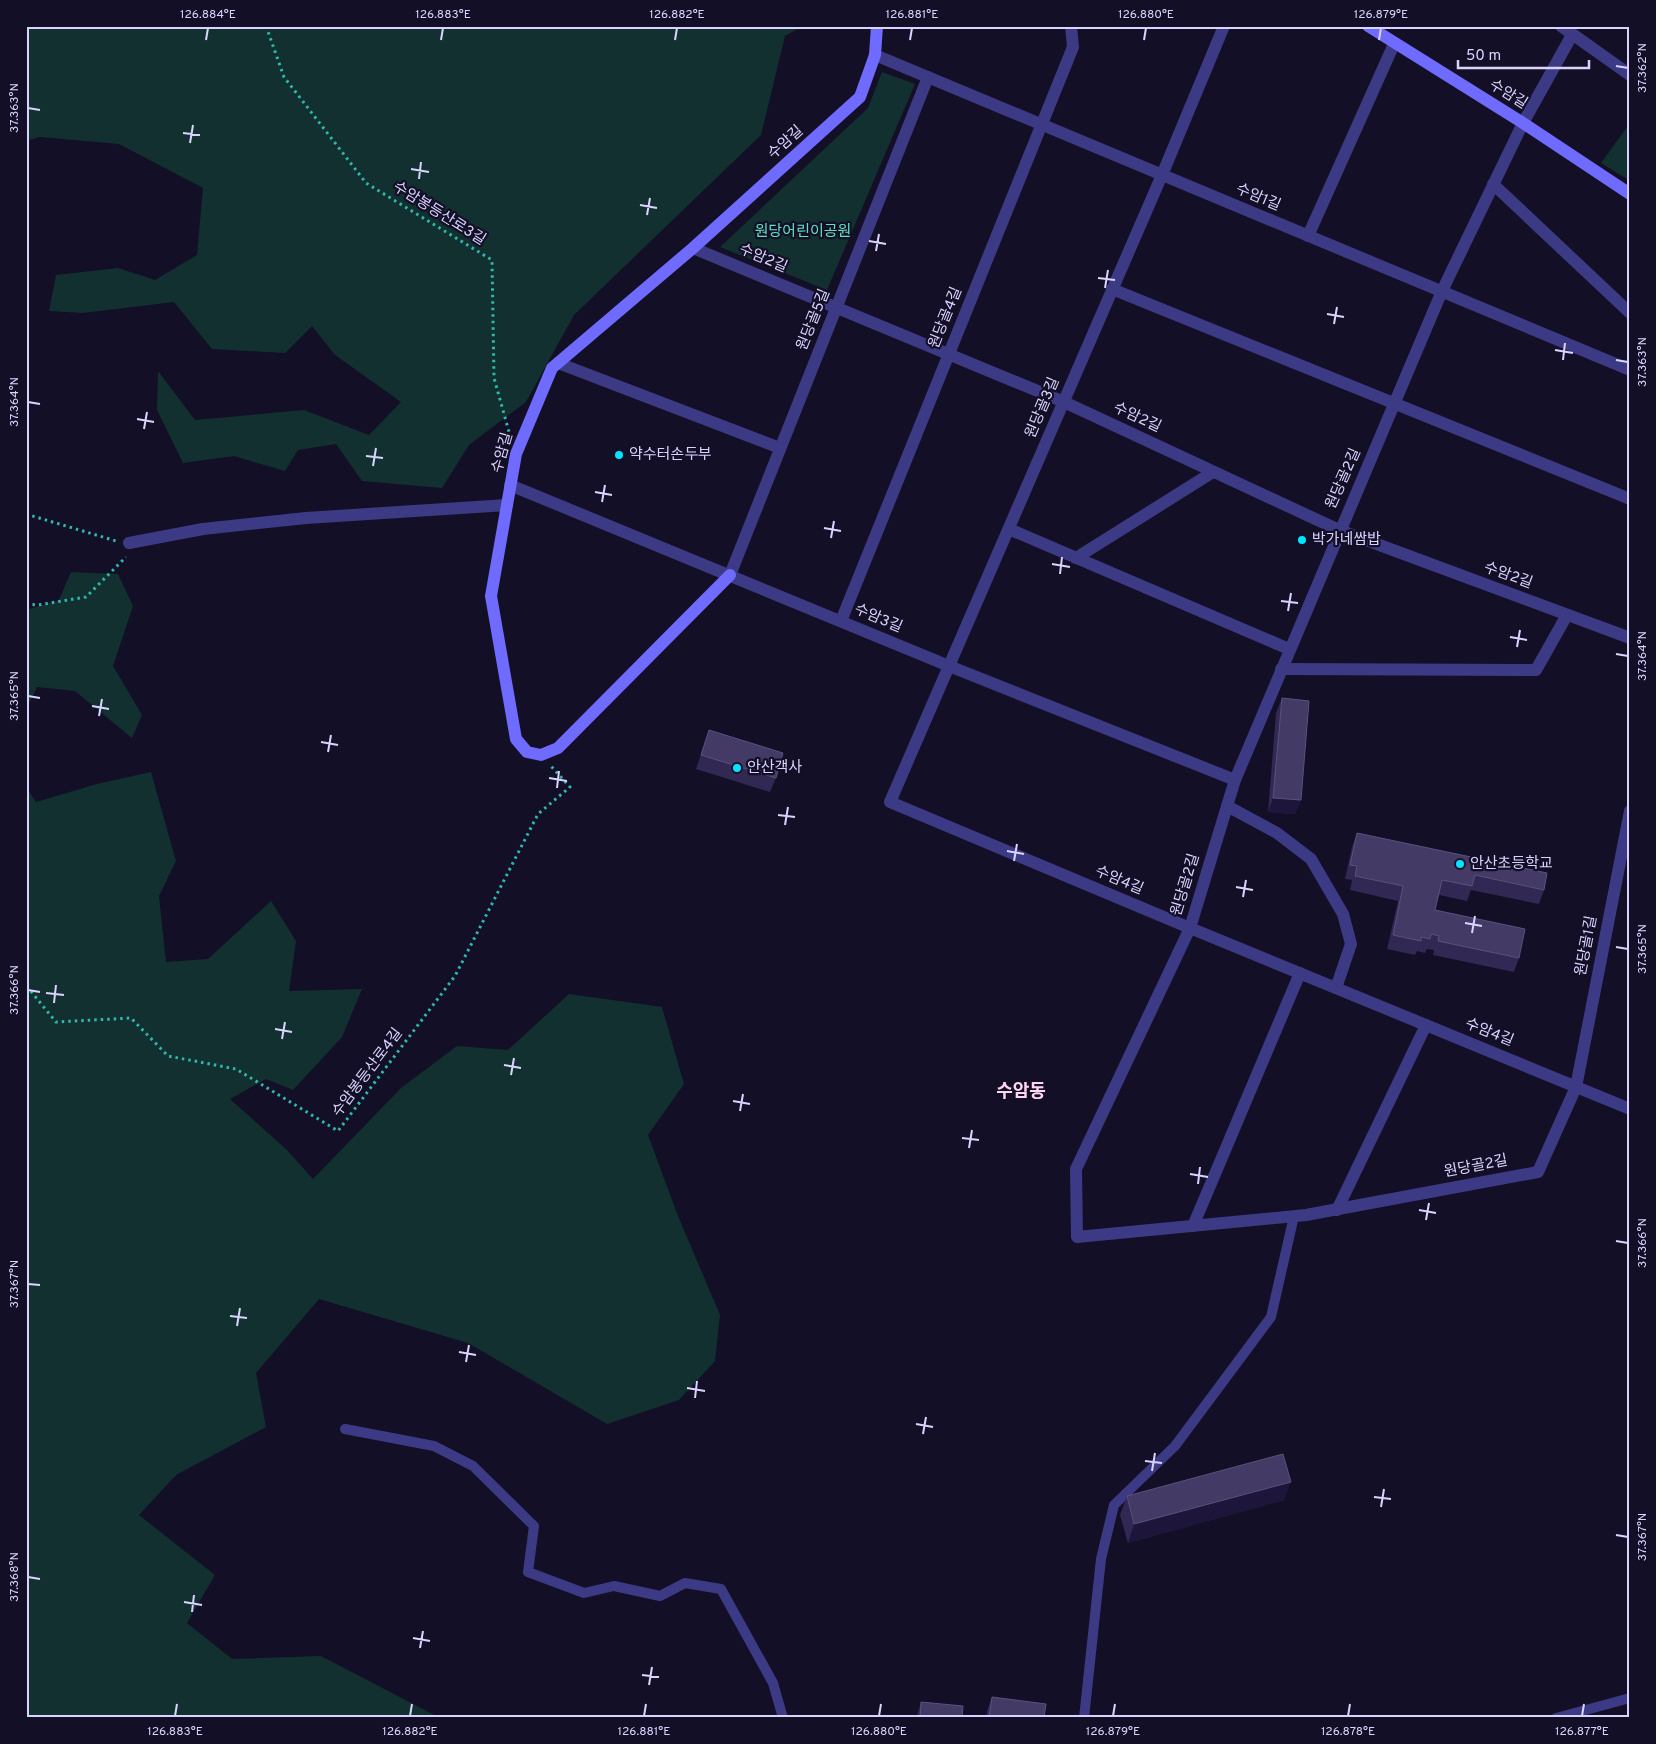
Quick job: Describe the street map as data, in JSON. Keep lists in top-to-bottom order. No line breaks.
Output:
{"streets":{"street":["수암길","수암1길","수암2길","원당골4길","원당골5길","원당골3길","원당골2길","수암3길","수암4길","원당골1길"],"path":["수암봉등산로3길","수암봉등산로4길"]},"crossings":[["수암길","수암1길"],["수암길","수암봉등산로3길"],["수암길","수암2길"],["수암길","원당골2길"],["수암길","수암3길"],["수암길","수암봉등산로4길"],["수암1길","원당골4길"],["수암1길","원당골5길"],["수암1길","원당골3길"],["수암1길","원당골2길"],["수암2길","원당골4길"],["수암2길","원당골5길"],["수암2길","원당골3길"],["수암2길","원당골2길"],["원당골4길","수암3길"],["원당골5길","수암3길"],["원당골3길","수암3길"],["원당골3길","수암4길"],["원당골2길","수암3길"],["원당골2길","수암4길"],["원당골2길","원당골1길"],["수암4길","원당골1길"]],"districts":["수암동"],"parks":["원당어린이공원"],"places":["약수터손두부","박가네쌈밥","안산객사","안산초등학교"],"scale_bar":"50 m","coordinates":["126.884°E","126.883°E","126.882°E","126.881°E","126.880°E","126.879°E","37.362°N","37.363°N","37.364°N","37.365°N","37.366°N","37.367°N","37.368°N","126.878°E","126.877°E"]}
